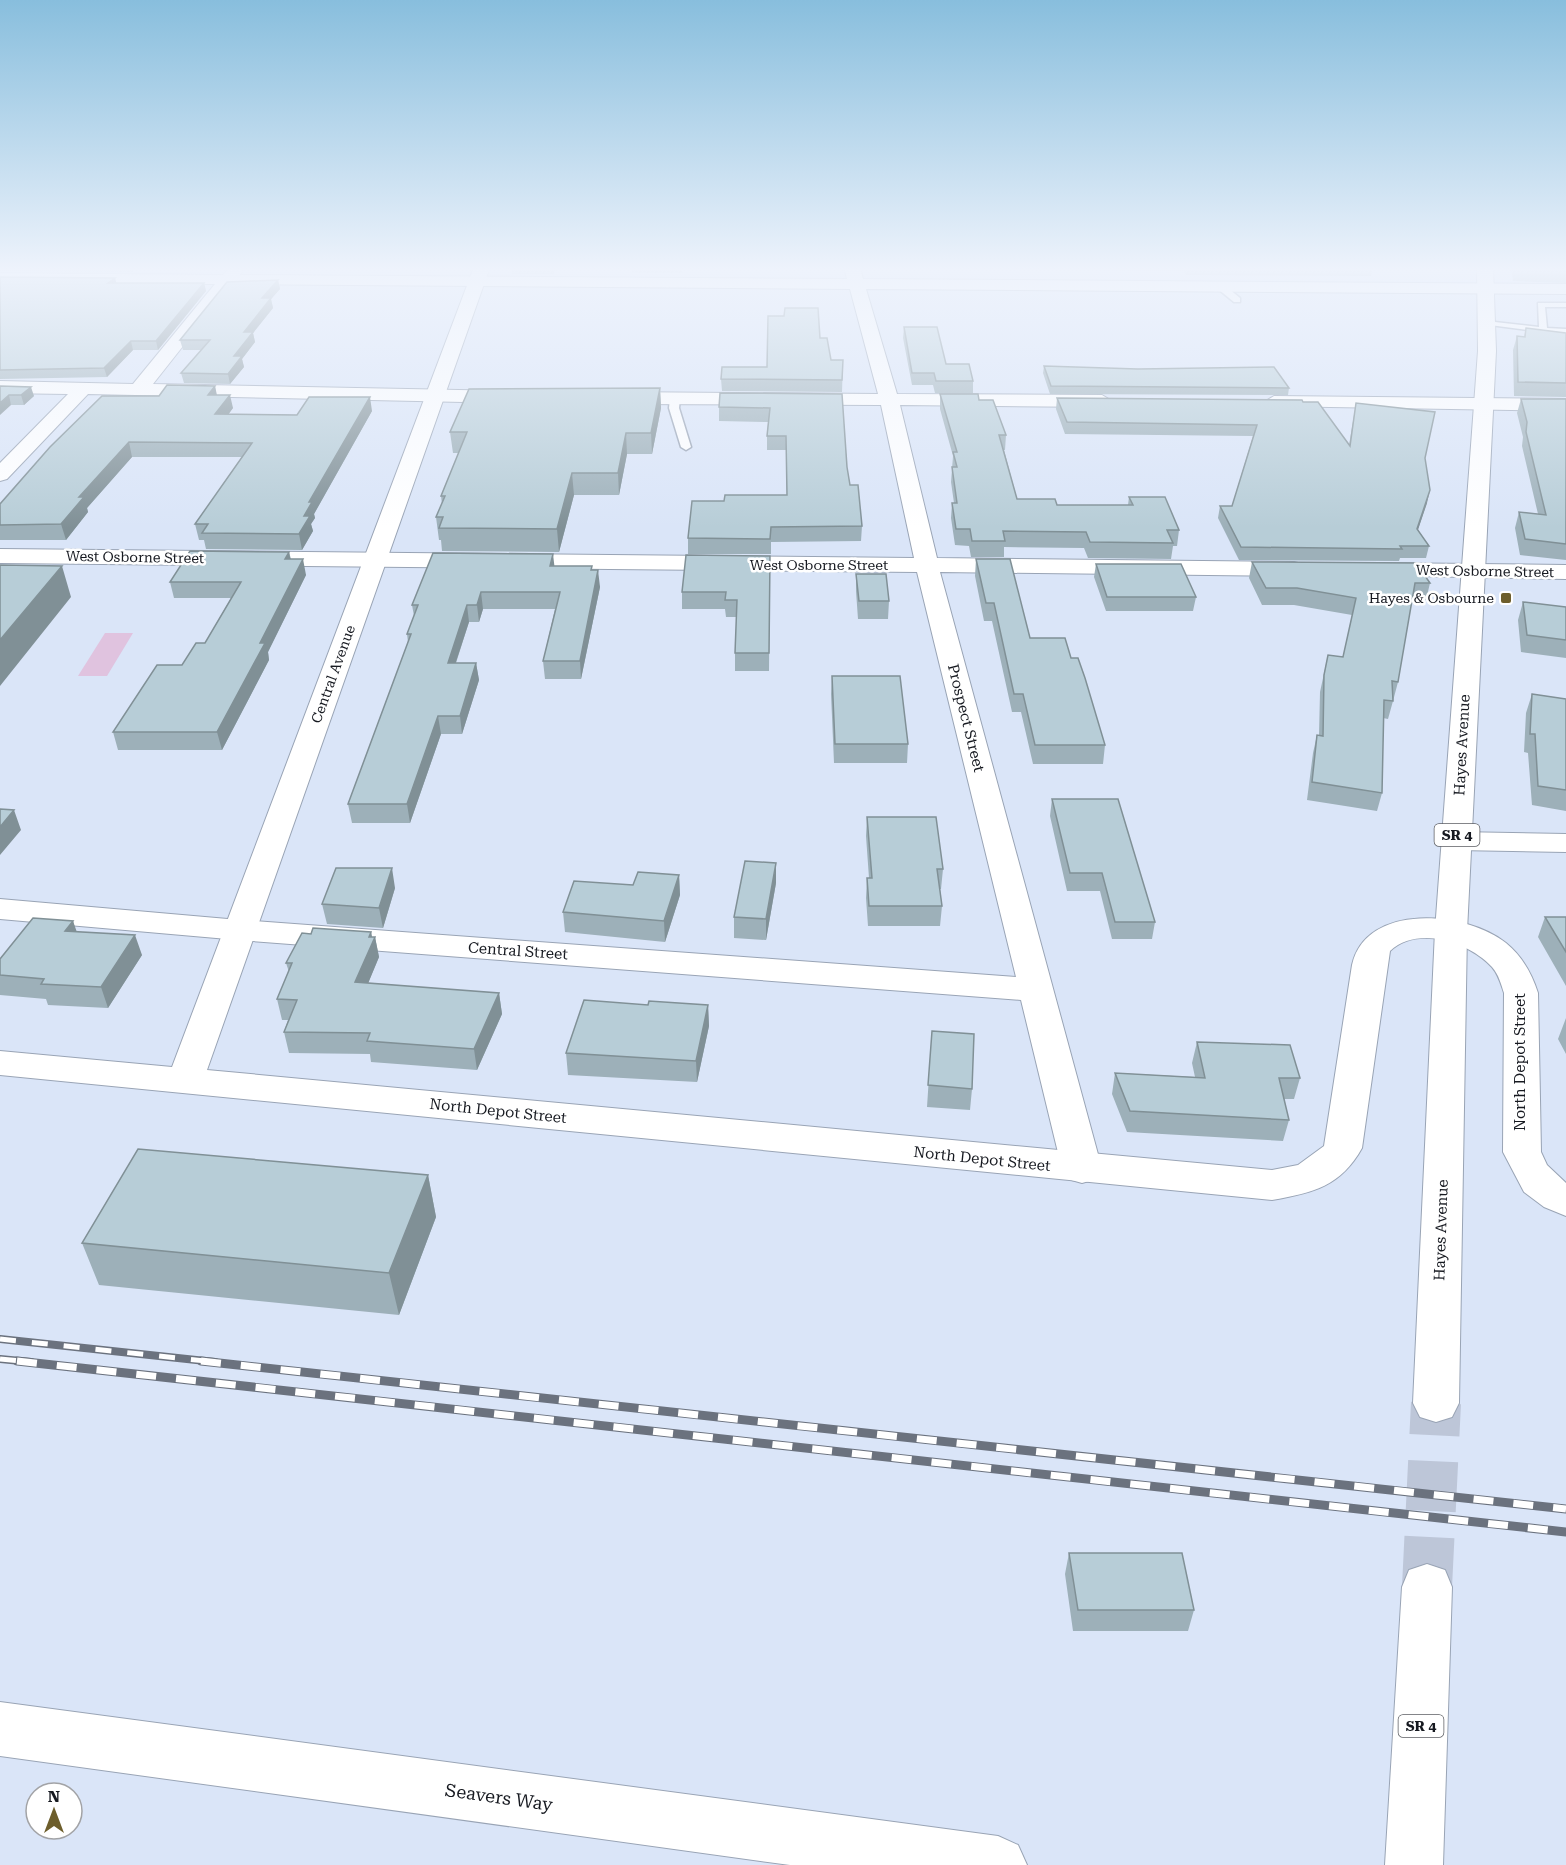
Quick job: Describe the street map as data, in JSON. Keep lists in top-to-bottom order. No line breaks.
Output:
{"streets":{"street":["West Osborne Street","Central Avenue","Prospect Street","Hayes Avenue","SR 4","Central Street","North Depot Street","Seavers Way"]},"crossings":[["West Osborne Street","Central Avenue"],["West Osborne Street","Prospect Street"],["West Osborne Street","Hayes Avenue"],["Central Avenue","Central Street"],["Central Avenue","North Depot Street"],["Prospect Street","Central Street"],["Prospect Street","North Depot Street"],["Hayes Avenue","North Depot Street"]],"places":{"transit":["Hayes & Osbourne"]},"north":"top"}
